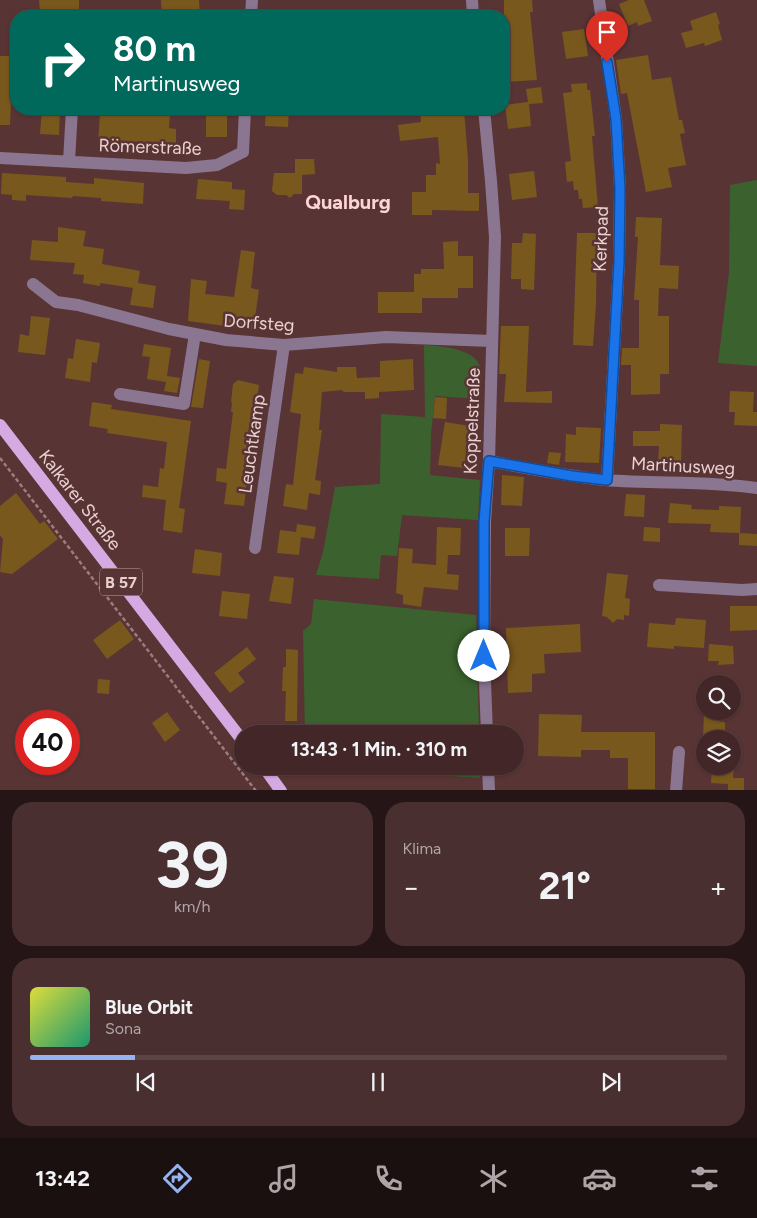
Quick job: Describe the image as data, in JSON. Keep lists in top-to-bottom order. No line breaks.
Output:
{"streets":{"main road":["Kalkarer Straße","B 57"],"street":["Römerstraße","Kerkpad","Dorfsteg","Koppelstraße","Leuchtkamp","Martinusweg"]},"crossings":[["Kerkpad","Martinusweg"],["Dorfsteg","Koppelstraße"],["Dorfsteg","Leuchtkamp"],["Koppelstraße","Martinusweg"]],"districts":["Qualburg"],"page":{"turn":["80 m","Martinusweg"],"limit":"40","trip":"13:43 · 1 Min. · 310 m","tile":[["39","km/h"],"Klima"],"heat":["−","21°","+"],"song":["Blue Orbit","Sona"],"tabs":"13:42"}}
